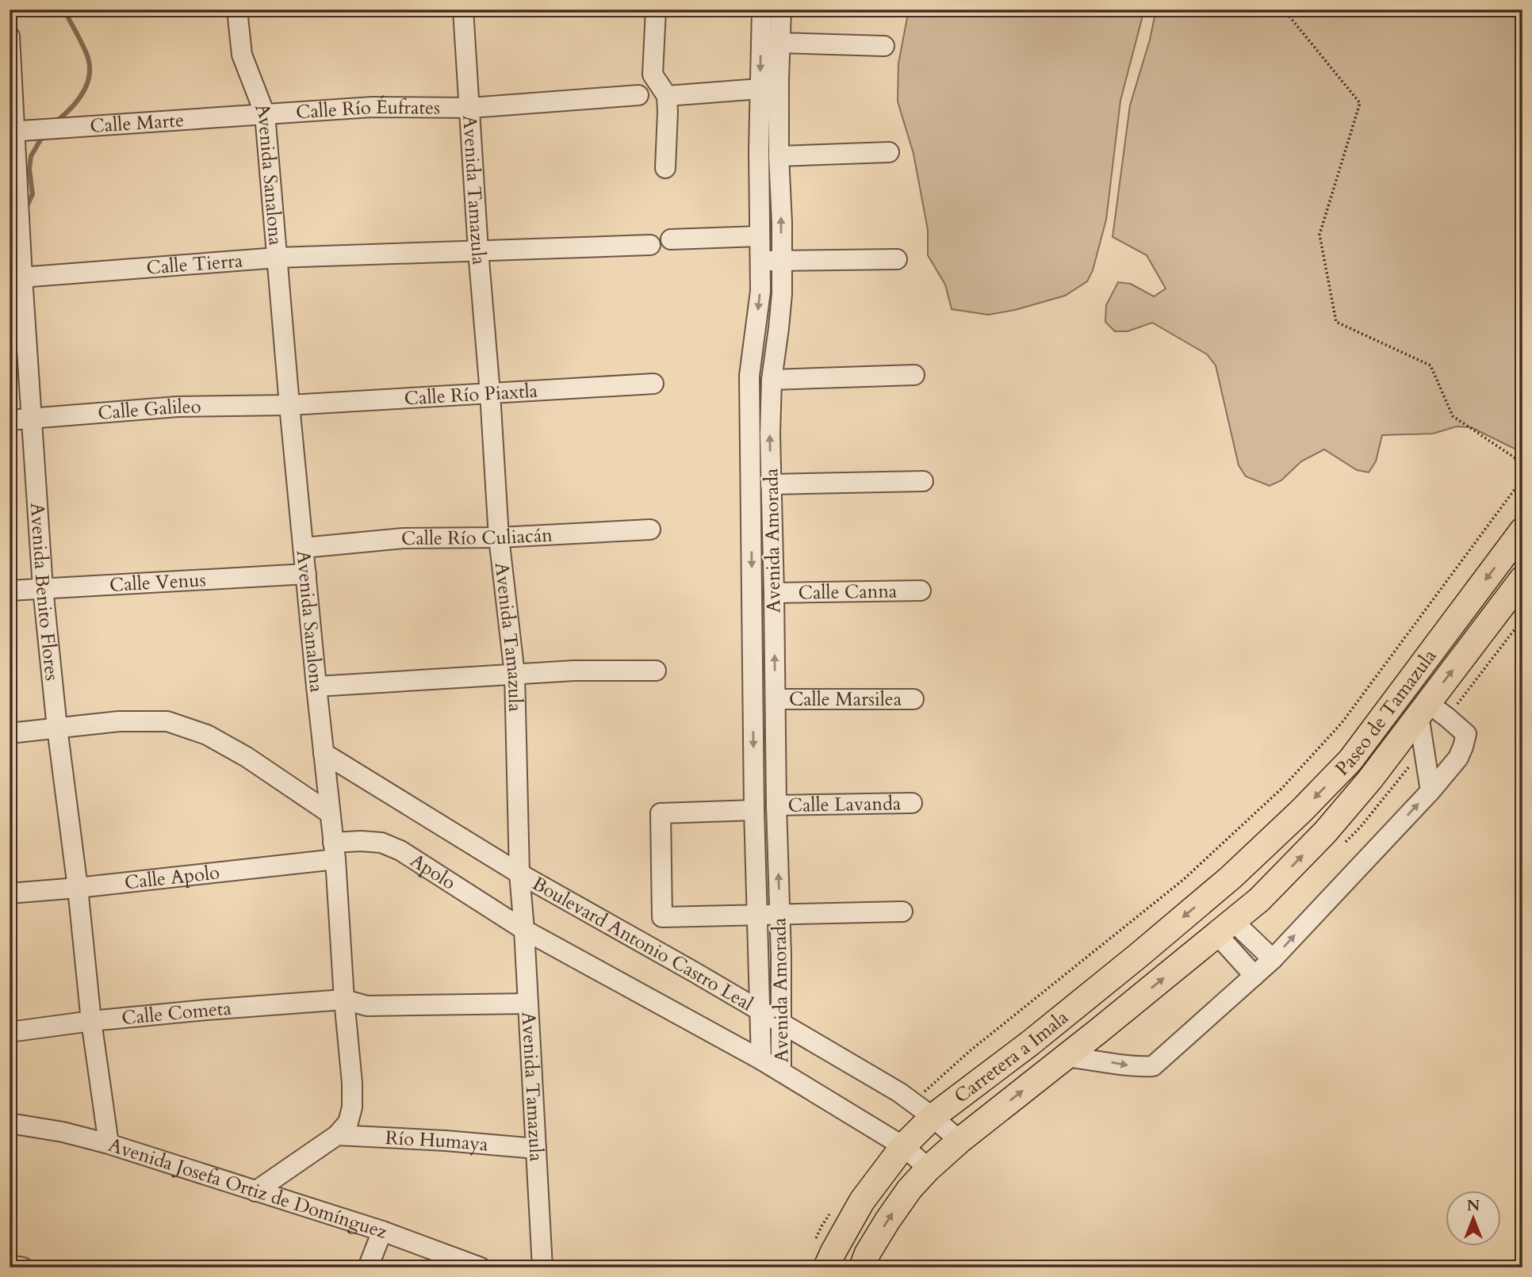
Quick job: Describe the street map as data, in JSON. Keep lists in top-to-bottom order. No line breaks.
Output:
{"streets":{"main road":["Paseo de Tamazula","Carretera a Imala"],"street":["Calle Río Éufrates","Calle Marte","Avenida Sanalona","Avenida Tamazula","Calle Tierra","Calle Río Piaxtla","Calle Galileo","Calle Río Culiacán","Avenida Amorada","Calle Venus","Avenida Benito Flores","Calle Canna","Calle Marsilea","Calle Lavanda","Apolo","Calle Apolo","Boulevard Antonio Castro Leal","Calle Cometa","Río Humaya","Avenida Josefa Ortiz de Domínguez"]},"crossings":[["Calle Río Éufrates","Calle Marte"],["Calle Río Éufrates","Avenida Sanalona"],["Calle Río Éufrates","Avenida Tamazula"],["Calle Marte","Avenida Sanalona"],["Calle Marte","Avenida Benito Flores"],["Avenida Sanalona","Calle Tierra"],["Avenida Sanalona","Calle Río Piaxtla"],["Avenida Sanalona","Calle Galileo"],["Avenida Sanalona","Calle Río Culiacán"],["Avenida Sanalona","Calle Venus"],["Avenida Sanalona","Apolo"],["Avenida Sanalona","Calle Apolo"],["Avenida Sanalona","Boulevard Antonio Castro Leal"],["Avenida Sanalona","Calle Cometa"],["Avenida Sanalona","Río Humaya"],["Avenida Sanalona","Avenida Josefa Ortiz de Domínguez"],["Avenida Tamazula","Calle Tierra"],["Avenida Tamazula","Calle Río Piaxtla"],["Avenida Tamazula","Calle Río Culiacán"],["Avenida Tamazula","Apolo"],["Avenida Tamazula","Boulevard Antonio Castro Leal"],["Avenida Tamazula","Calle Cometa"],["Avenida Tamazula","Río Humaya"],["Calle Tierra","Avenida Benito Flores"],["Calle Río Piaxtla","Calle Galileo"],["Calle Galileo","Avenida Benito Flores"],["Avenida Amorada","Calle Canna"],["Avenida Amorada","Calle Marsilea"],["Avenida Amorada","Calle Lavanda"],["Avenida Amorada","Boulevard Antonio Castro Leal"],["Calle Venus","Avenida Benito Flores"],["Avenida Benito Flores","Calle Apolo"],["Avenida Benito Flores","Calle Cometa"],["Avenida Benito Flores","Avenida Josefa Ortiz de Domínguez"],["Paseo de Tamazula","Carretera a Imala"],["Apolo","Calle Apolo"],["Boulevard Antonio Castro Leal","Carretera a Imala"]],"north":"top"}
